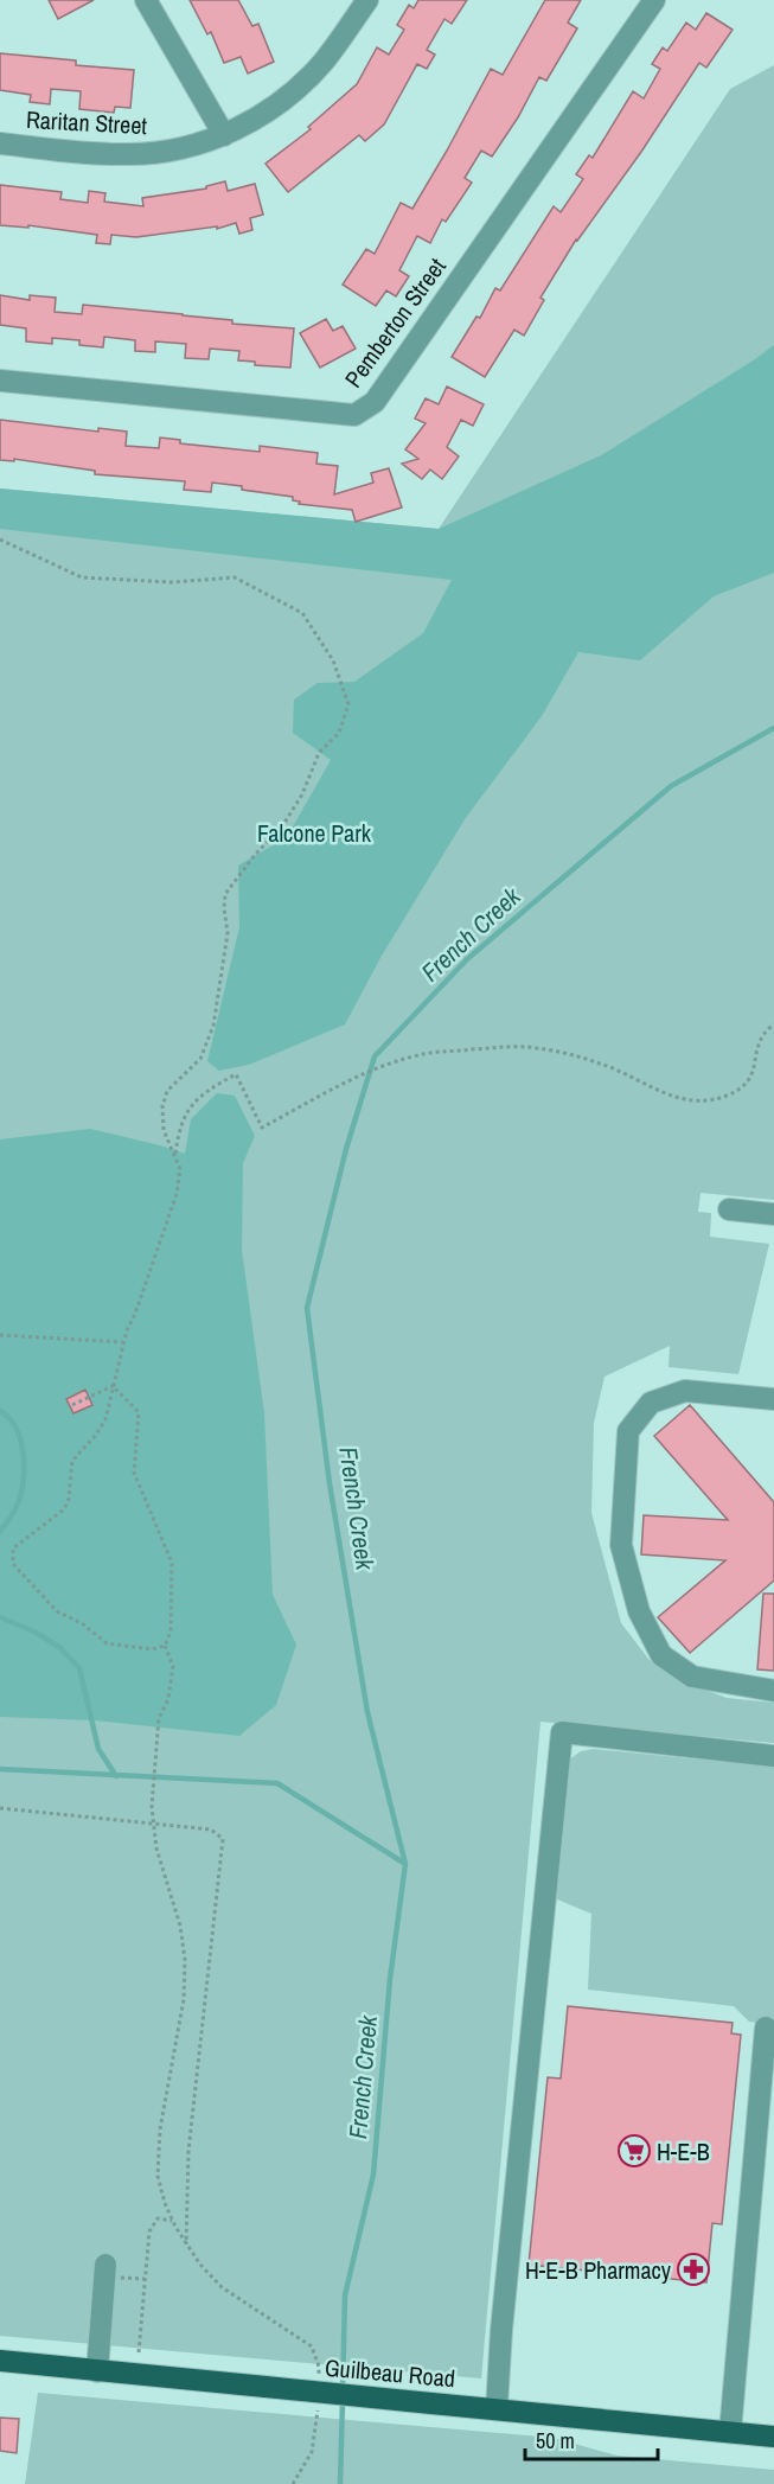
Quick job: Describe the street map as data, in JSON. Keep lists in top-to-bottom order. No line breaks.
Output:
{"streets":{"main road":["Guilbeau Road"],"street":["Raritan Street","Pemberton Street"]},"water":["French Creek"],"parks":["Falcone Park"],"places":{"supermarket":["H-E-B"],"pharmacy":["H-E-B Pharmacy"]},"scale_bar":"50 m"}
